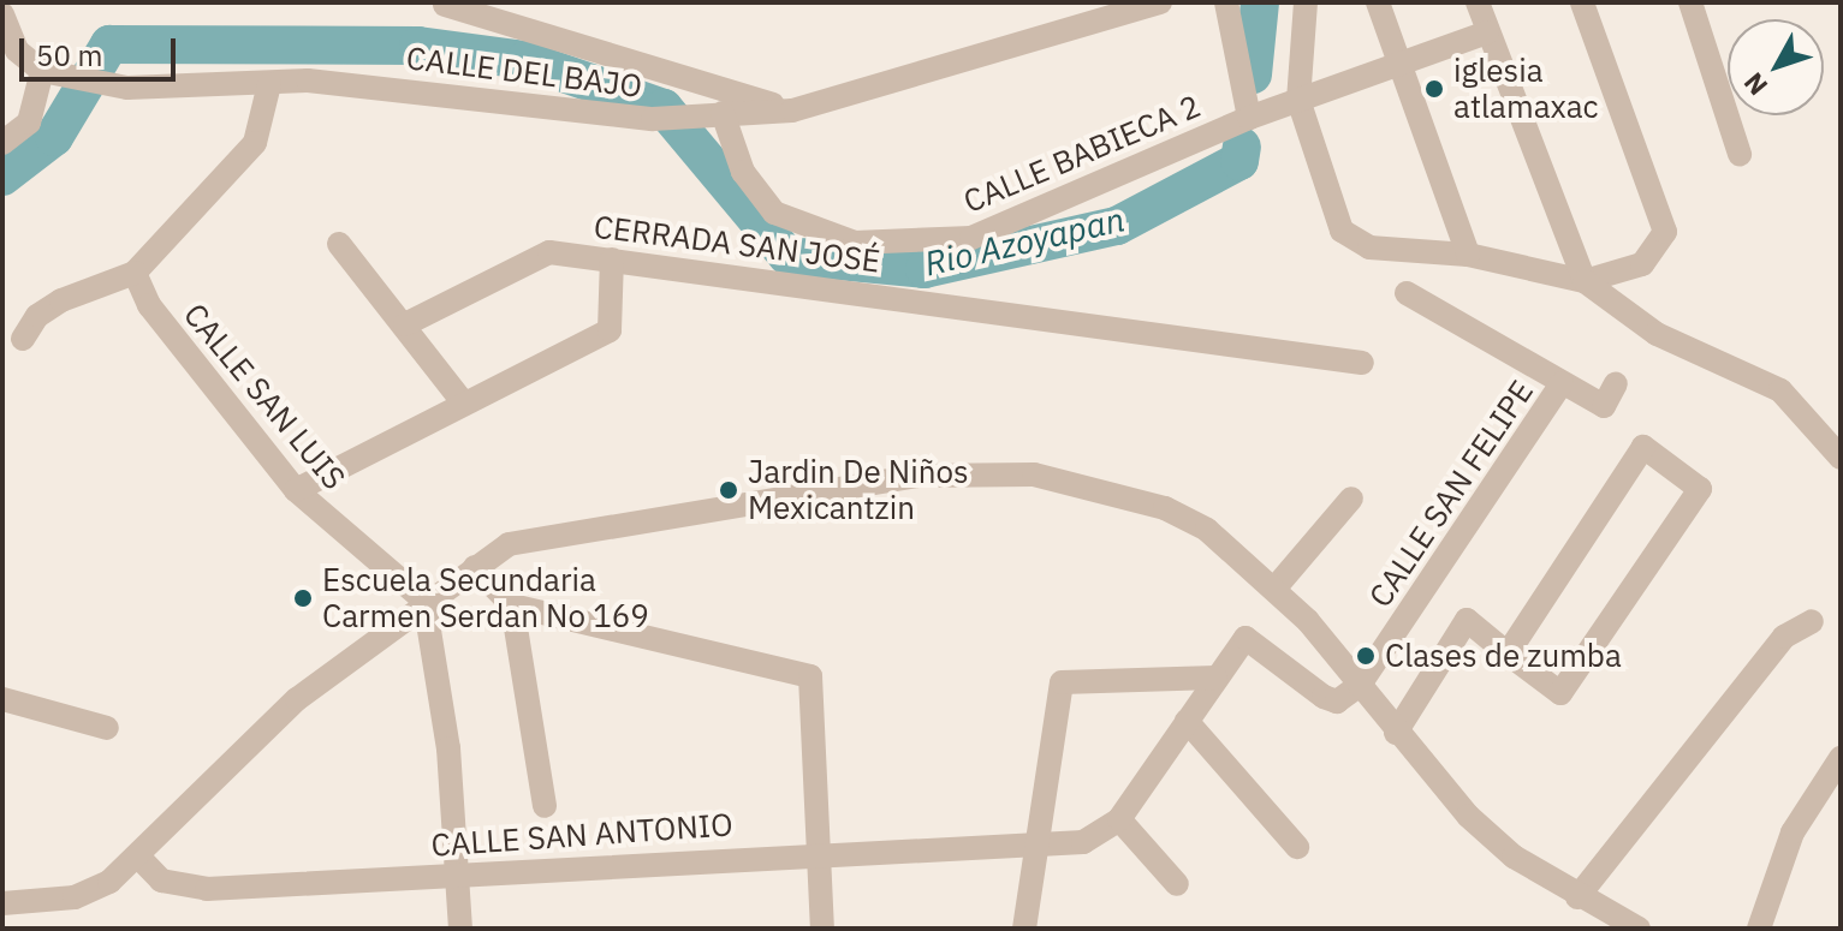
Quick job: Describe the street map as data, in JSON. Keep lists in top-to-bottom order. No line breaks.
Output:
{"streets":{"street":["CALLE DEL BAJO","CALLE BABIECA 2","CERRADA SAN JOSÉ","CALLE SAN LUIS","CALLE SAN FELIPE","CALLE SAN ANTONIO"]},"crossings":[["CALLE DEL BAJO","CALLE BABIECA 2"]],"water":["Rio Azoyapan"],"places":["iglesia atlamaxac","Jardin De Niños Mexicantzin","Escuela Secundaria Carmen Serdan No 169","Clases de zumba"],"scale_bar":"50 m","north":"bottom left"}
